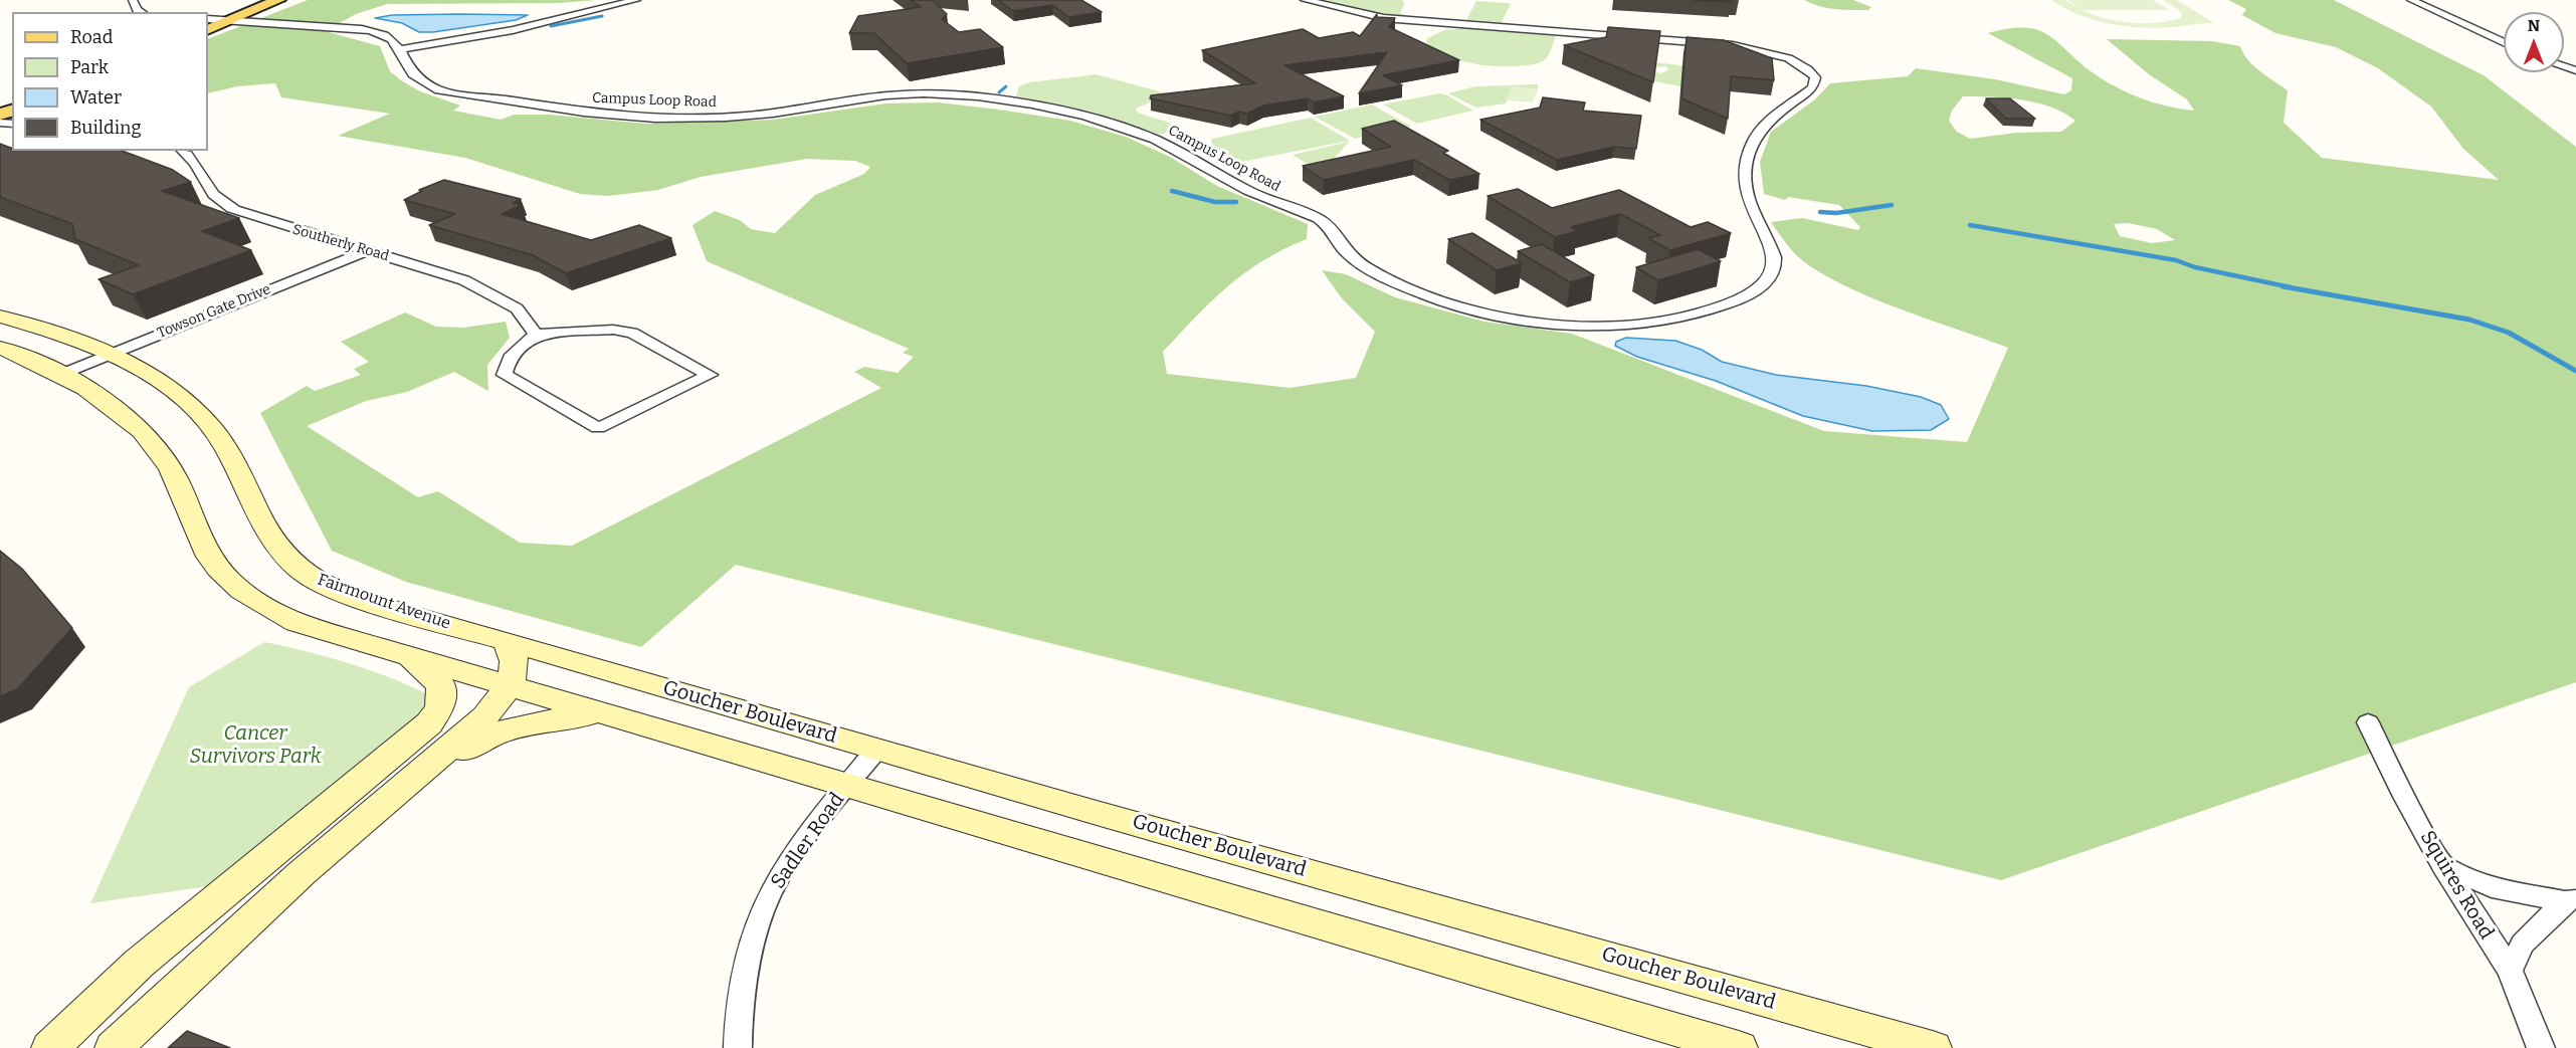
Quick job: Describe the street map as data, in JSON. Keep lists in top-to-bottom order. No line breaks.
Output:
{"streets":{"main road":["Fairmount Avenue","Goucher Boulevard"],"street":["Campus Loop Road","Southerly Road","Towson Gate Drive","Sadler Road","Squires Road"]},"crossings":[["Southerly Road","Towson Gate Drive"],["Towson Gate Drive","Fairmount Avenue"],["Fairmount Avenue","Goucher Boulevard"],["Goucher Boulevard","Sadler Road"]],"parks":["Cancer Survivors Park"],"legend":["Road","Park","Water","Building"],"north":"top"}
